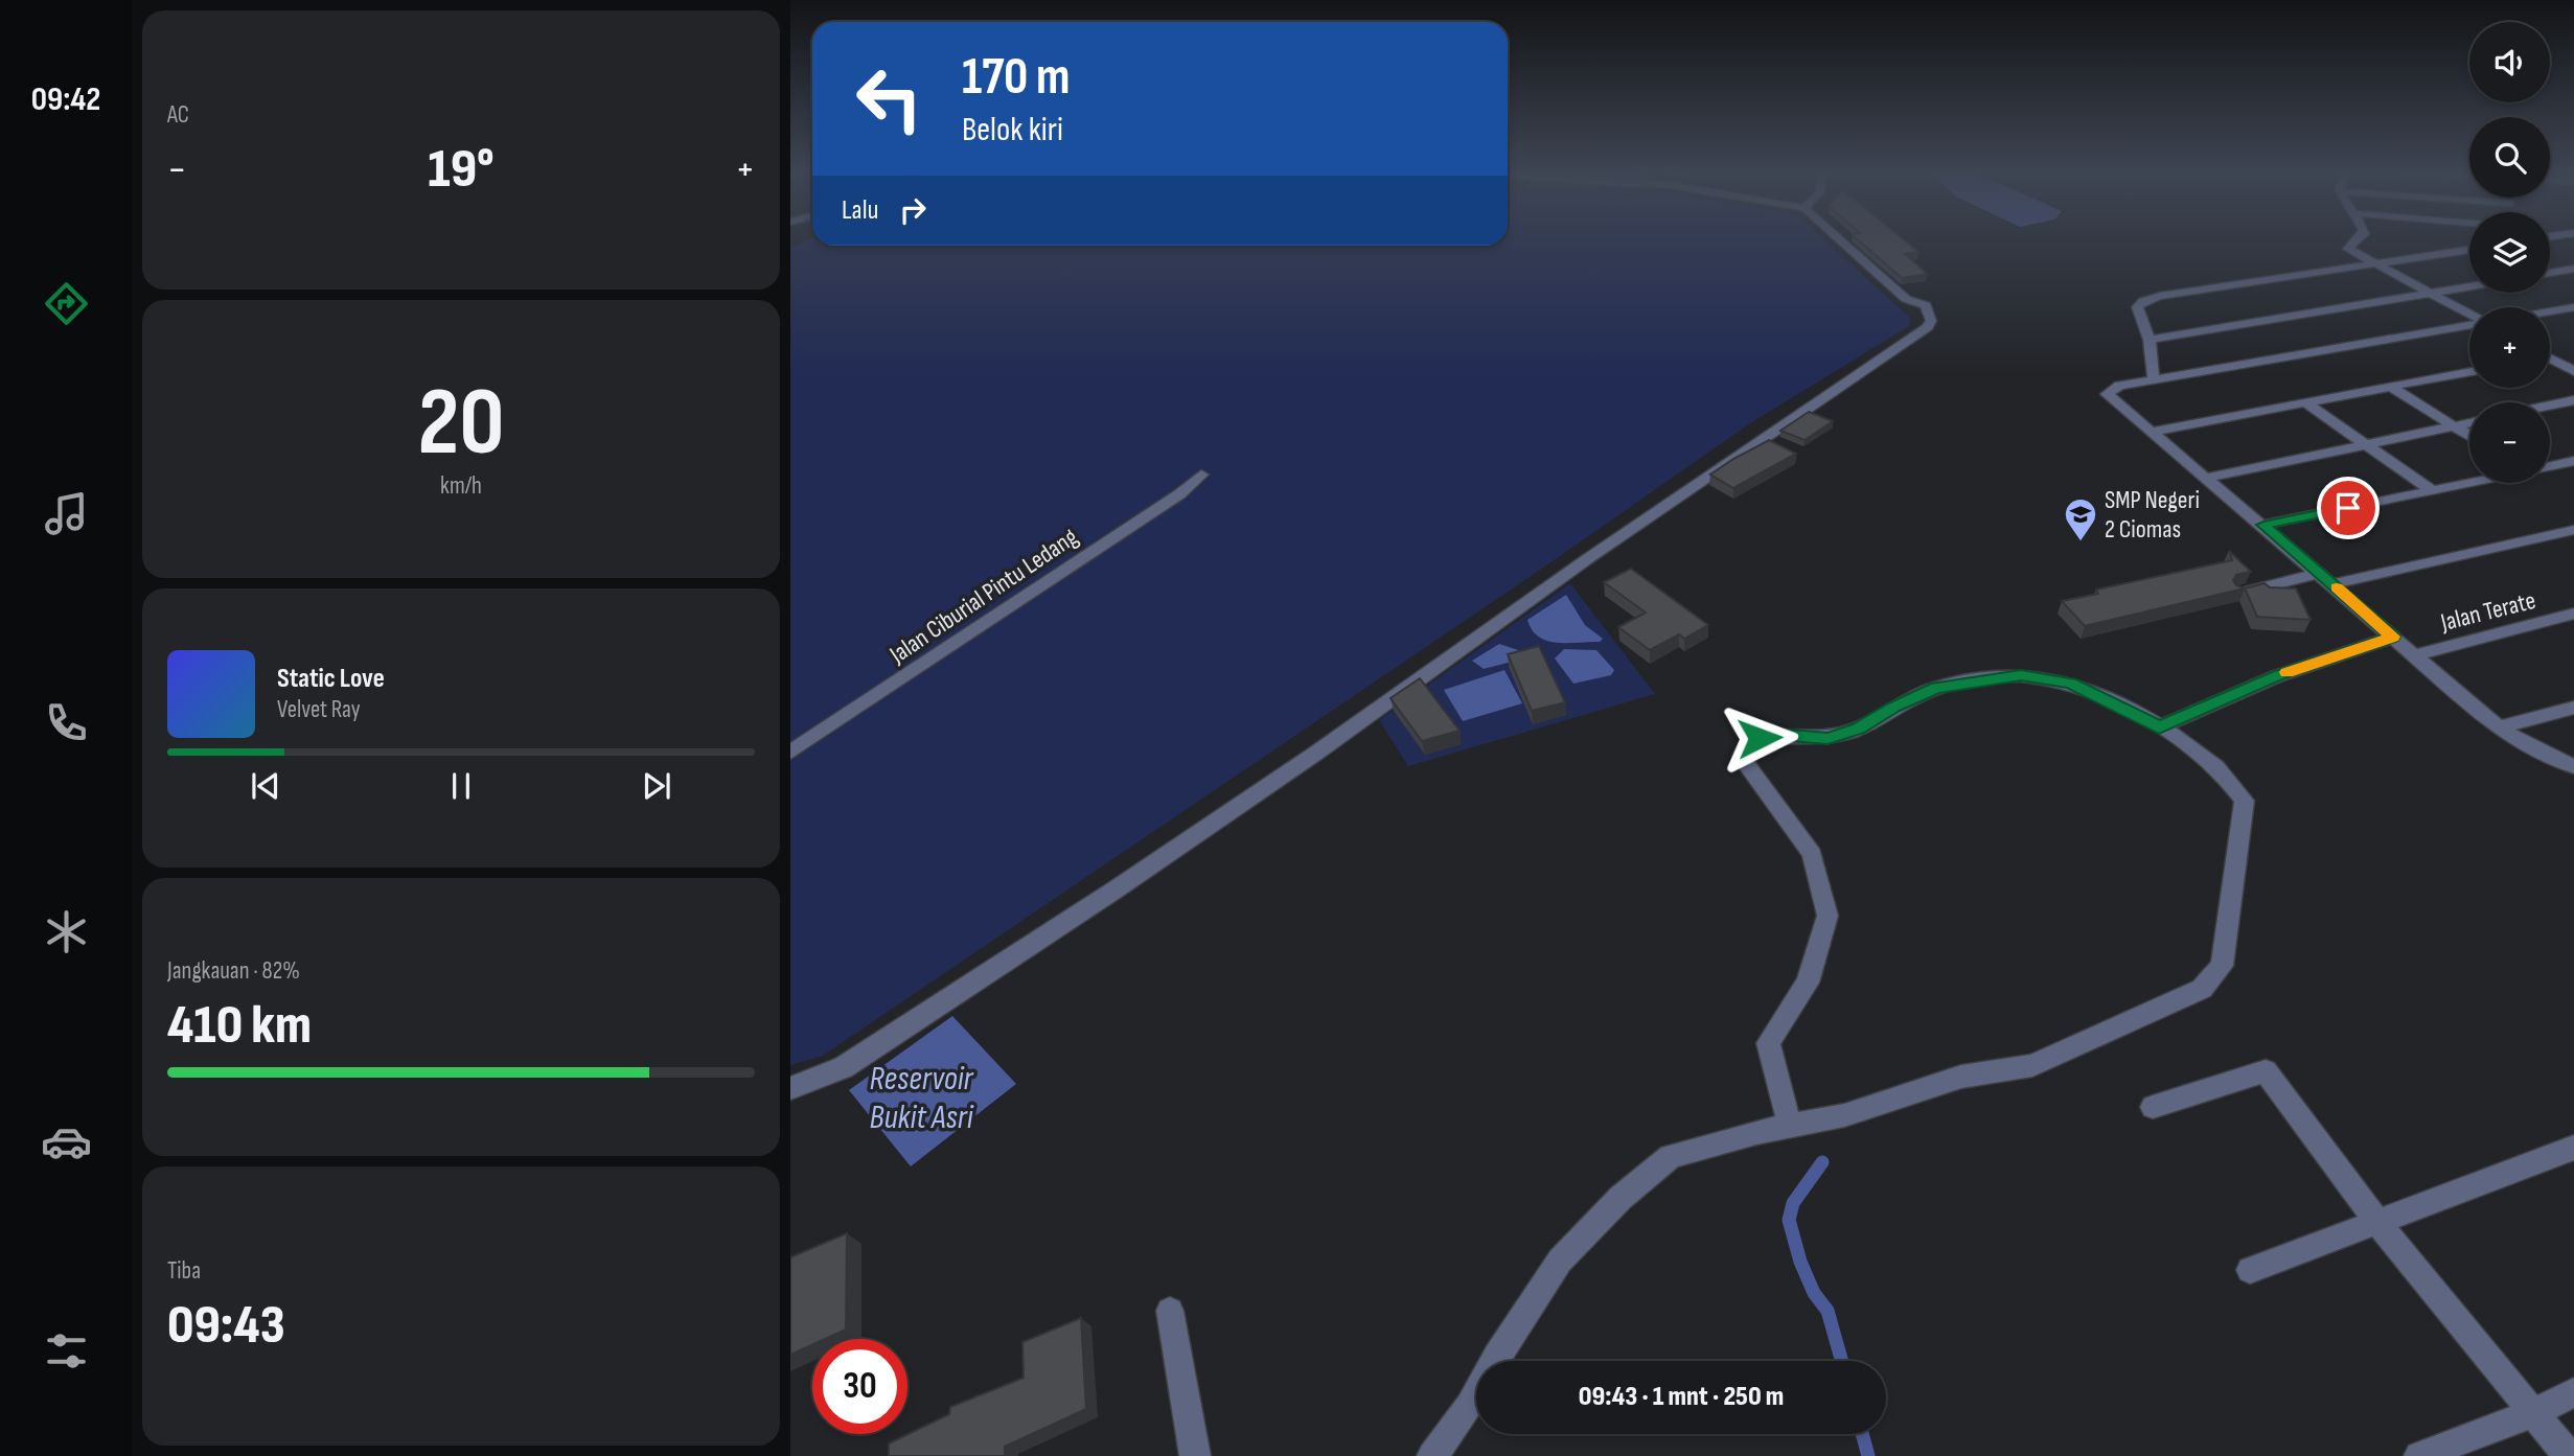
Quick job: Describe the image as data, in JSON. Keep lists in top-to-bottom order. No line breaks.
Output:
{"streets":{"street":["Jalan Ciburial Pintu Ledang","Jalan Terate"]},"water":["Reservoir Bukit Asri"],"places":{"school or university":["SMP Negeri 2 Ciomas"]},"page":{"tabs":"09:42","tile":["AC",["20","km/h"],["Jangkauan · 82%","410 km"],["Tiba","09:43"]],"map_buttons":["+","−"],"turn":["170 m","Belok kiri"],"heat":["−","19°","+"],"then":"Lalu","song":["Static Love","Velvet Ray"],"limit":"30","trip":"09:43 · 1 mnt · 250 m"}}
